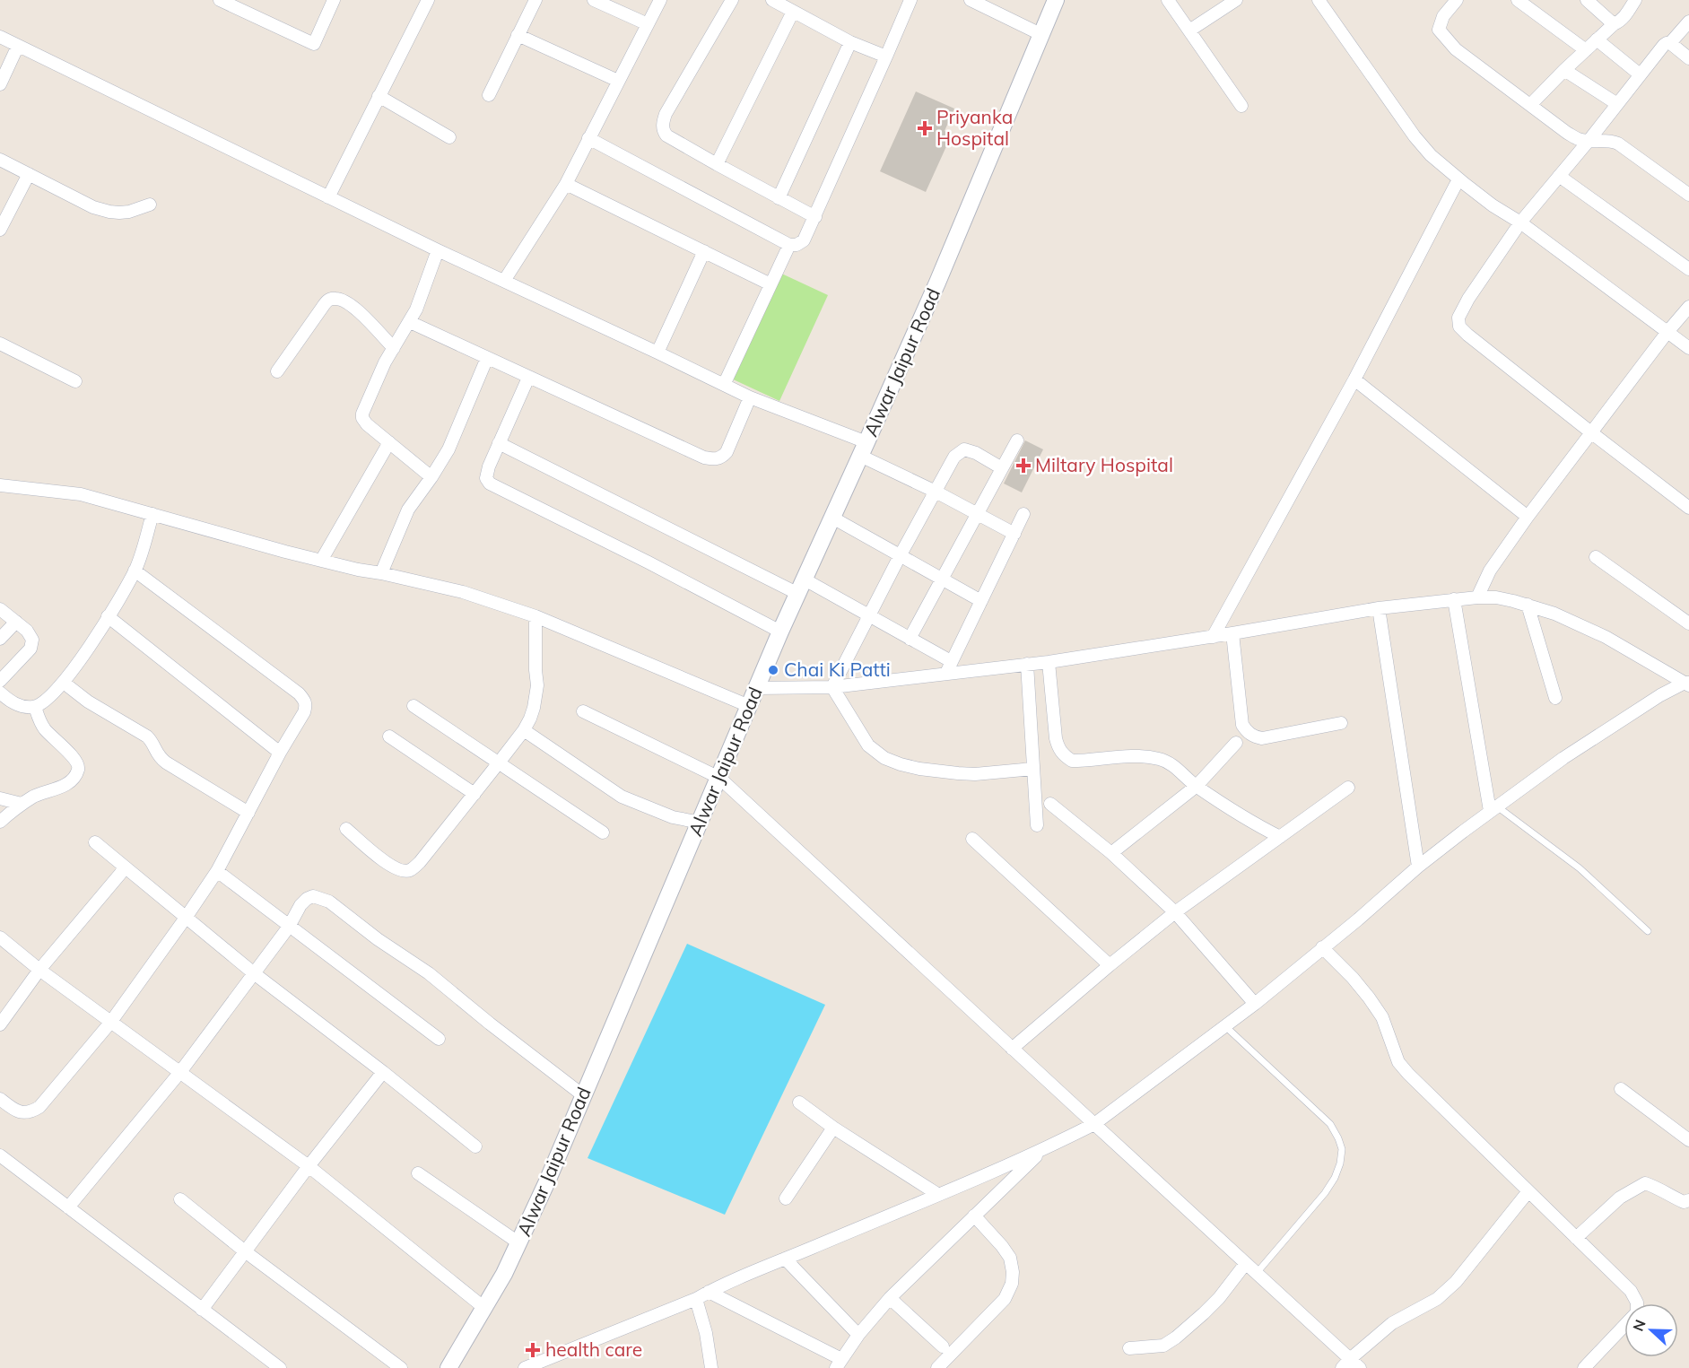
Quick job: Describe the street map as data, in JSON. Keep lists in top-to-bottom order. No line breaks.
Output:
{"streets":{"main road":["Alwar Jaipur Road"]},"places":{"health":["Priyanka Hospital","Miltary Hospital","health care"],"other":["Chai Ki Patti"]},"north":"left"}
